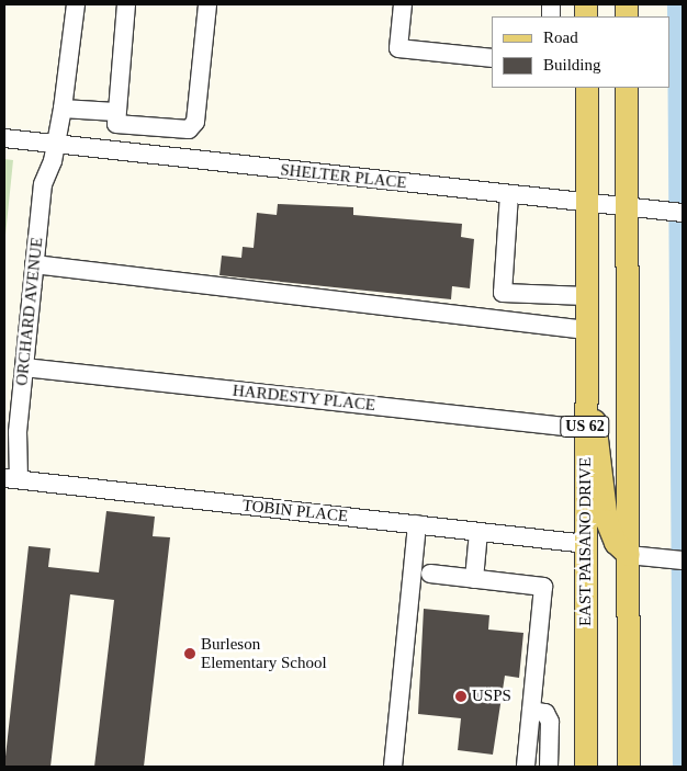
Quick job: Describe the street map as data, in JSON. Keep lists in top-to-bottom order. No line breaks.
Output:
{"streets":{"main road":["US 62","EAST PAISANO DRIVE"],"street":["SHELTER PLACE","ORCHARD AVENUE","HARDESTY PLACE","TOBIN PLACE"]},"crossings":[["SHELTER PLACE","ORCHARD AVENUE"],["SHELTER PLACE","US 62"],["SHELTER PLACE","EAST PAISANO DRIVE"],["ORCHARD AVENUE","HARDESTY PLACE"],["ORCHARD AVENUE","TOBIN PLACE"],["HARDESTY PLACE","EAST PAISANO DRIVE"],["TOBIN PLACE","EAST PAISANO DRIVE"]],"places":["Burleson Elementary School","USPS"],"legend":["Road","Building"]}
